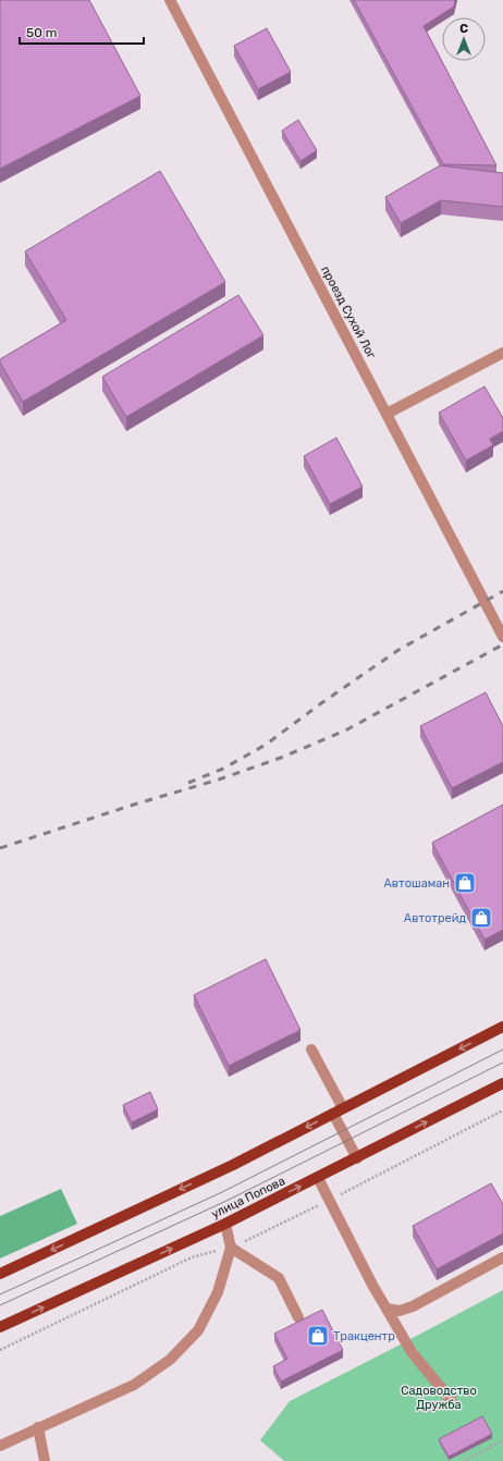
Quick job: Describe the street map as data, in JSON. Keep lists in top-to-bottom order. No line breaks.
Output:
{"streets":{"main road":["улица Попова"],"street":["проезд Сухой Лог"]},"parks":["Садоводство Дружба"],"places":{"shop":["Автошаман","Автотрейд","Тракцентр"]},"scale_bar":"50 m","north":"top"}
